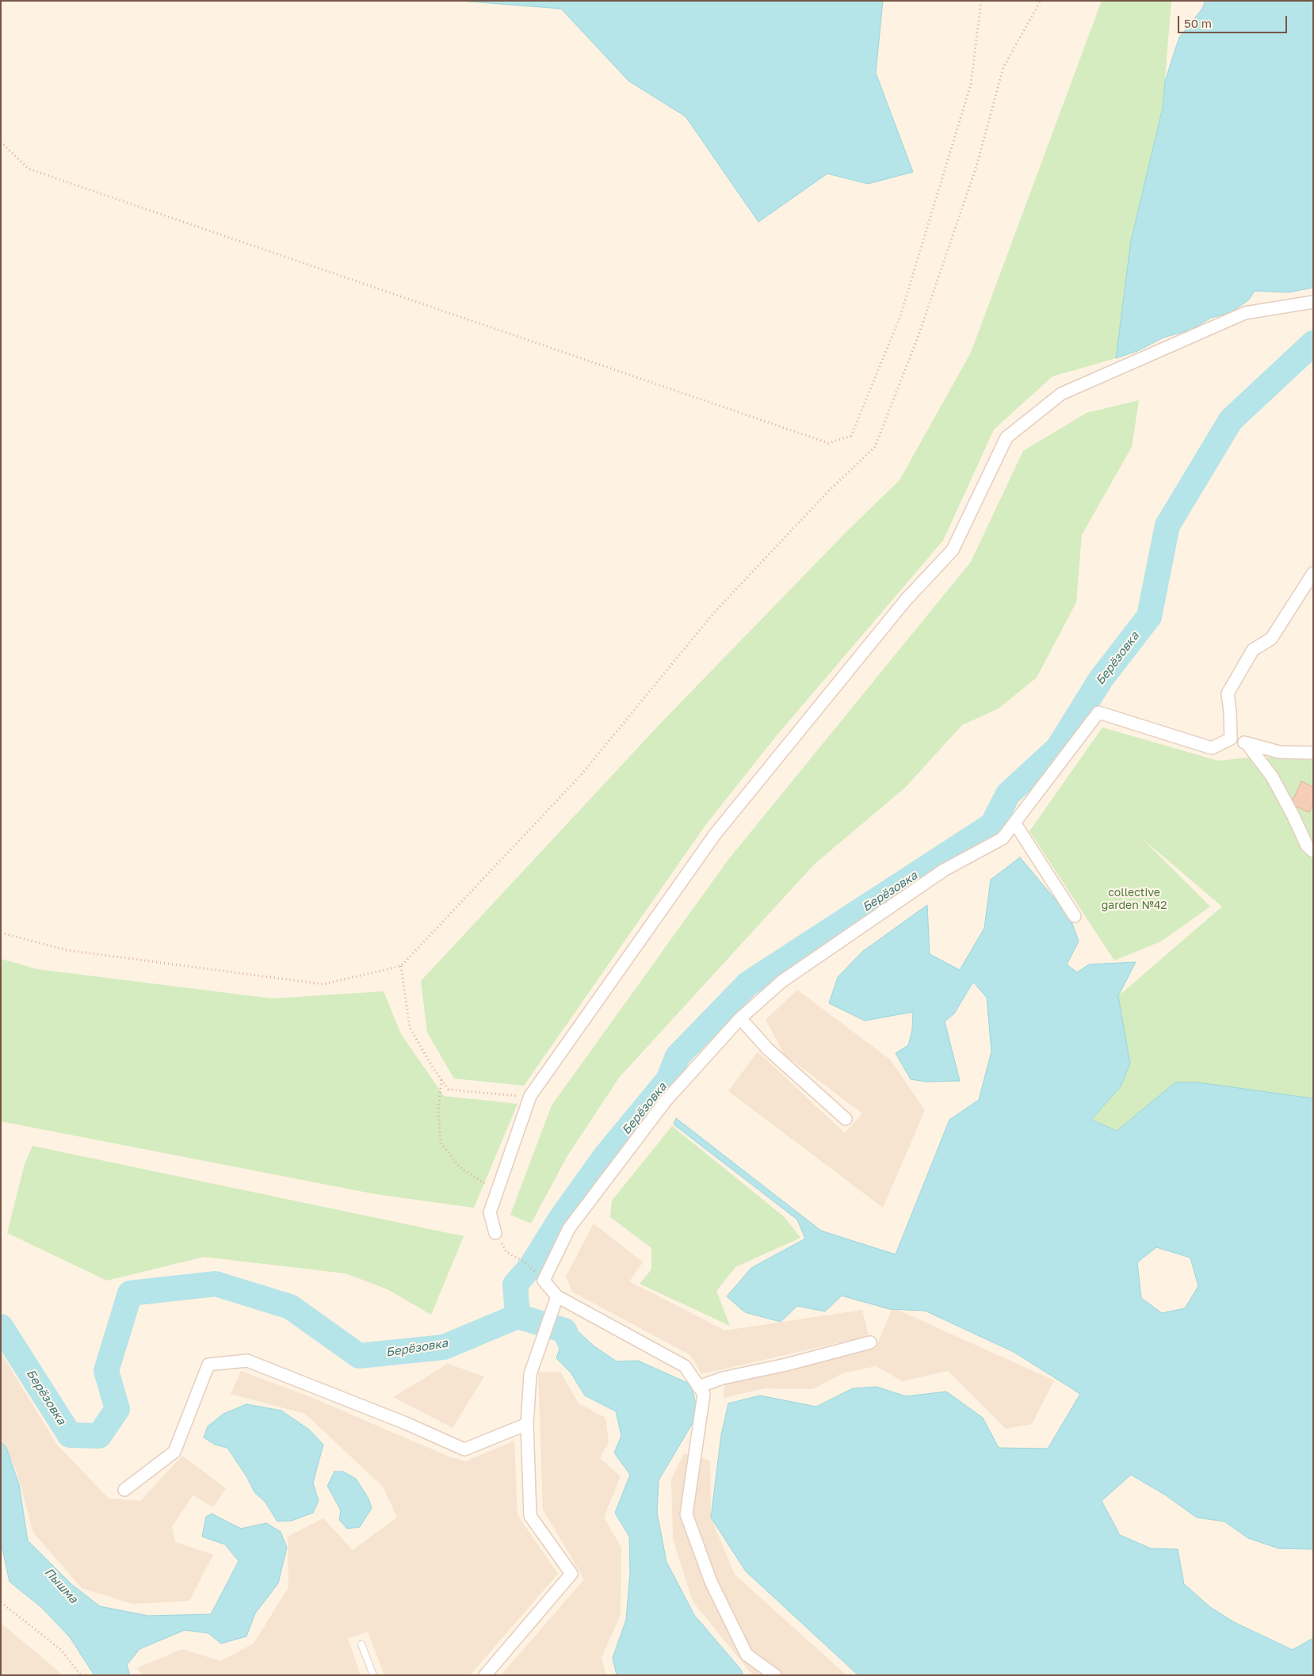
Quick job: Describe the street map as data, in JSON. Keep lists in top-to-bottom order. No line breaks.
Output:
{"water":["Берёзовка","Пышма"],"parks":["collective garden №42"],"scale_bar":"50 m"}
